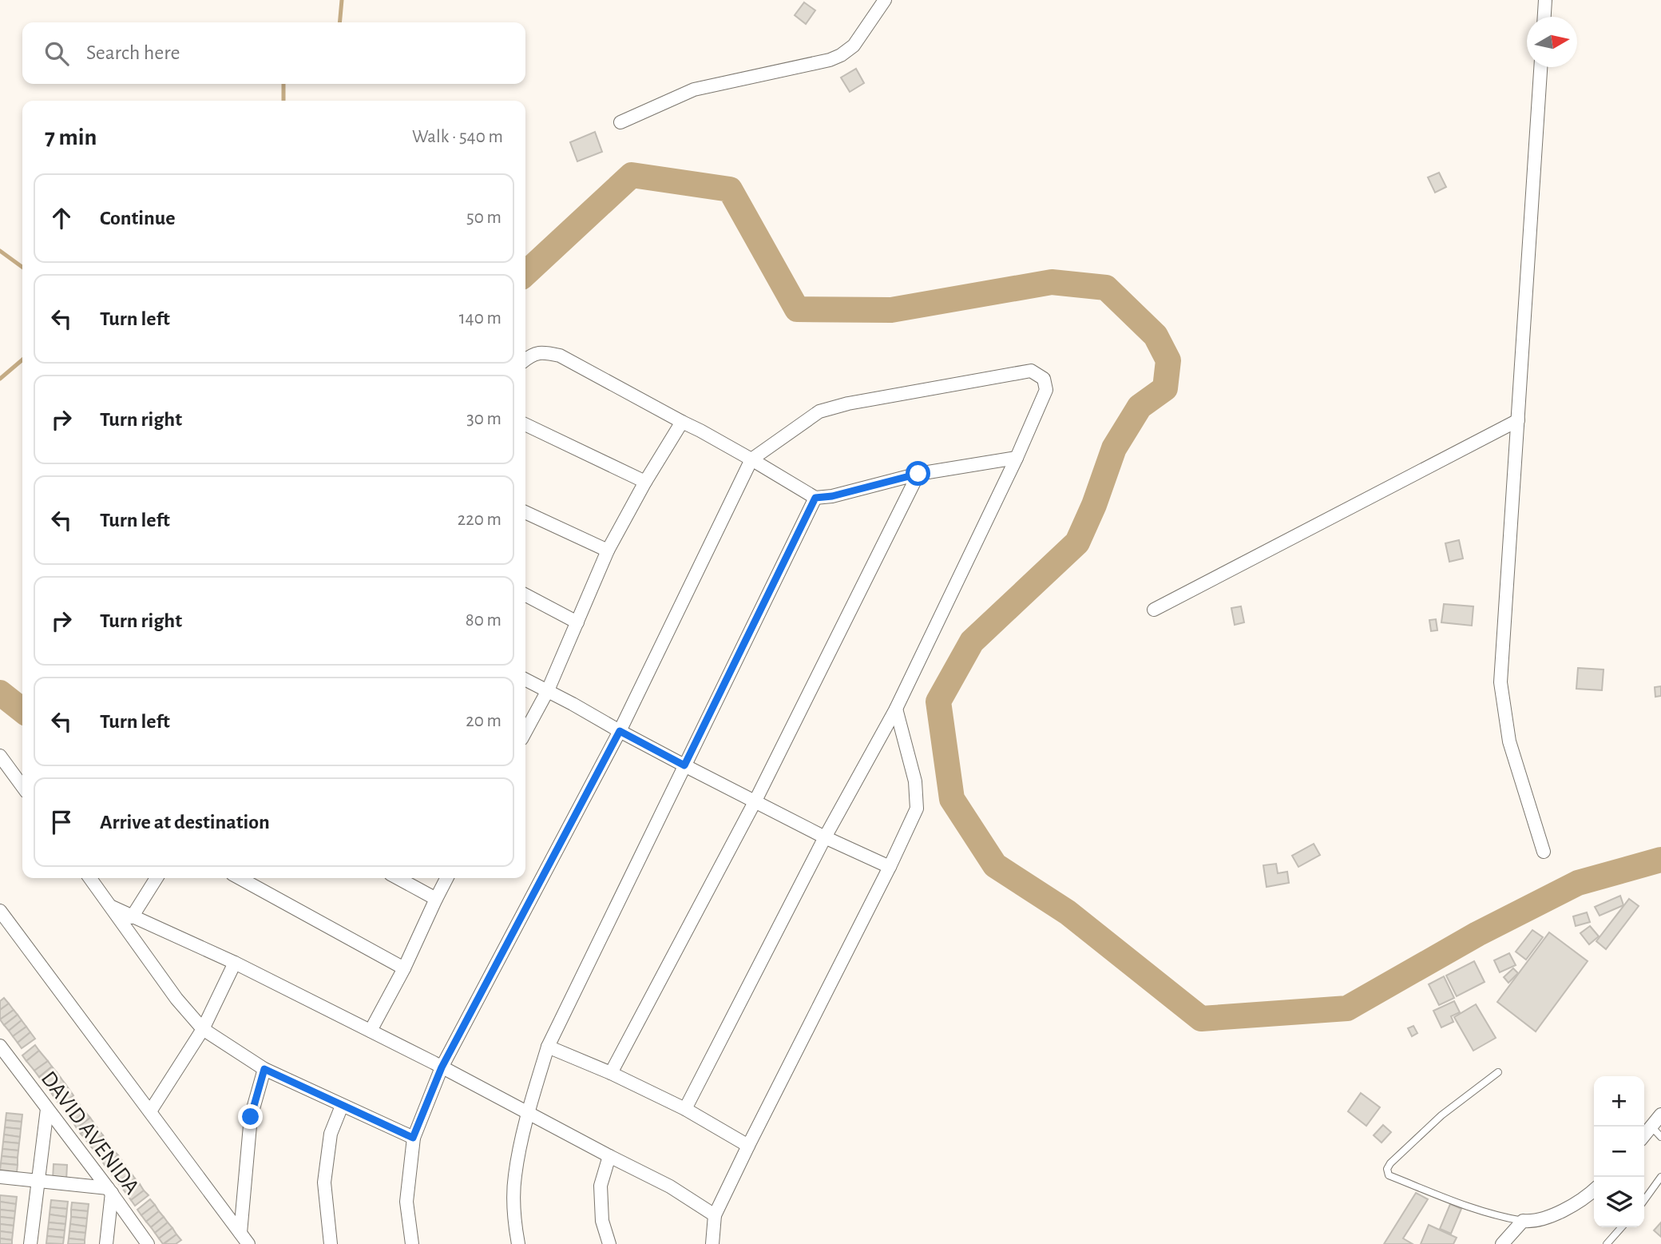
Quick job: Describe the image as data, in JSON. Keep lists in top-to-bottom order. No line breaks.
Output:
{"streets":{"street":["DAVID AVENIDA"]},"north":"right","page":{"search":"Search here","heading":["7 min","Walk · 540 m"],"list":[["Continue","50 m"],["Turn left","140 m"],["Turn right","30 m"],["Turn left","220 m"],["Turn right","80 m"],["Turn left","20 m"],"Arrive at destination"],"map_buttons":["+","−"]}}
